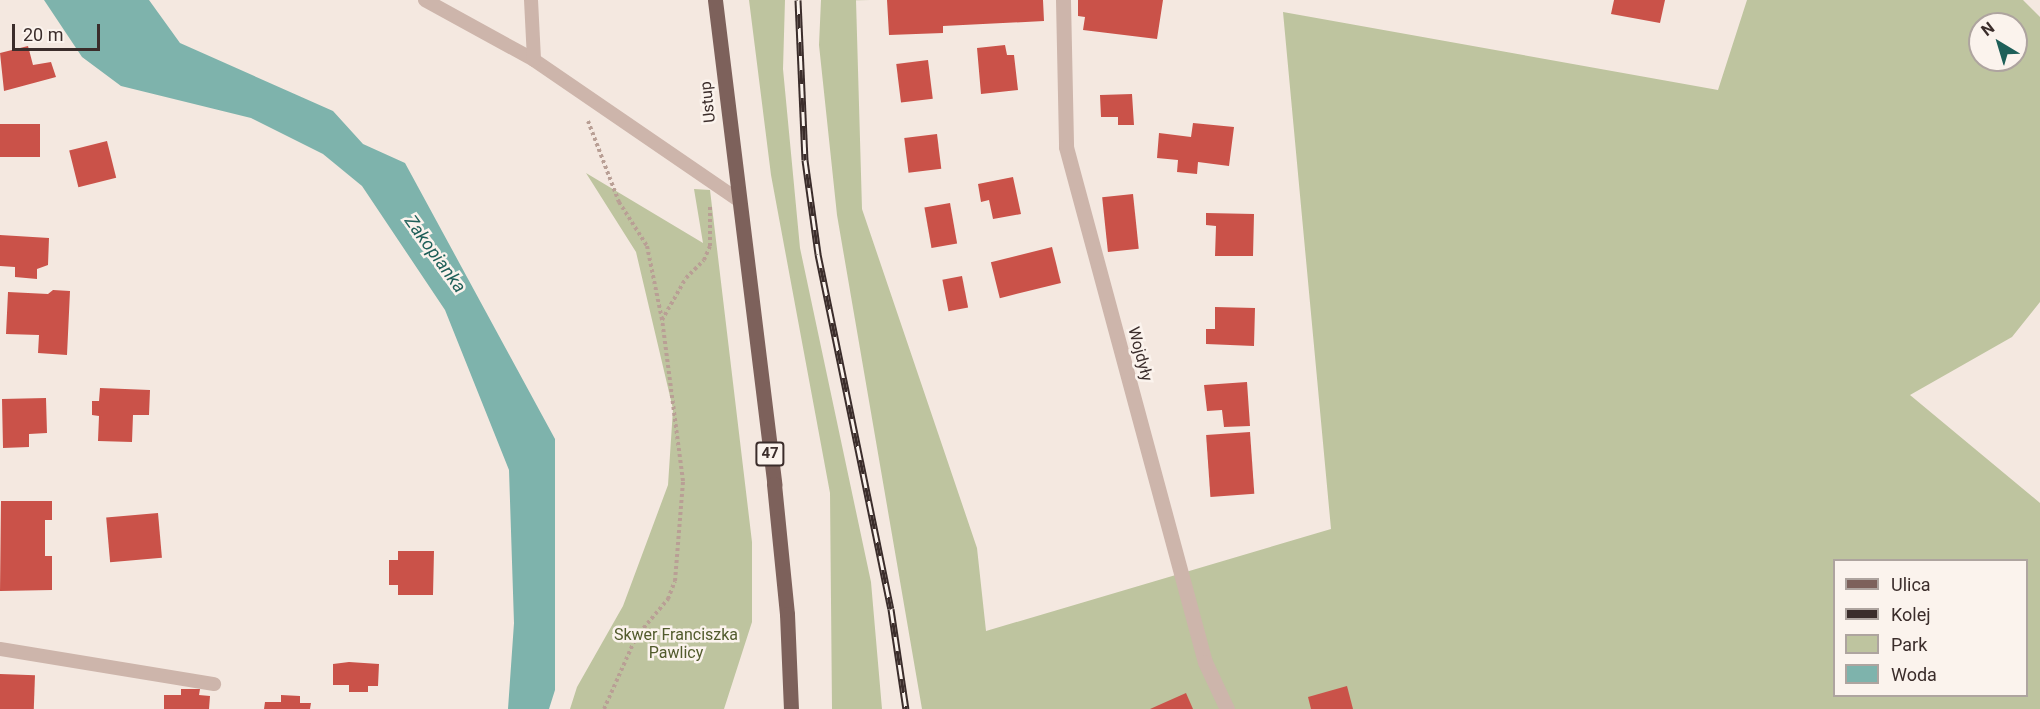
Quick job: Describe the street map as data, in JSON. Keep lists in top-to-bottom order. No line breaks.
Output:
{"streets":{"main road":["Ustup","47"],"street":["Wojdyły"]},"crossings":[["Ustup","47"]],"water":["Zakopianka"],"parks":["Skwer Franciszka Pawlicy"],"legend":["Ulica","Kolej","Park","Woda"],"scale_bar":"20 m","north":"top left"}
